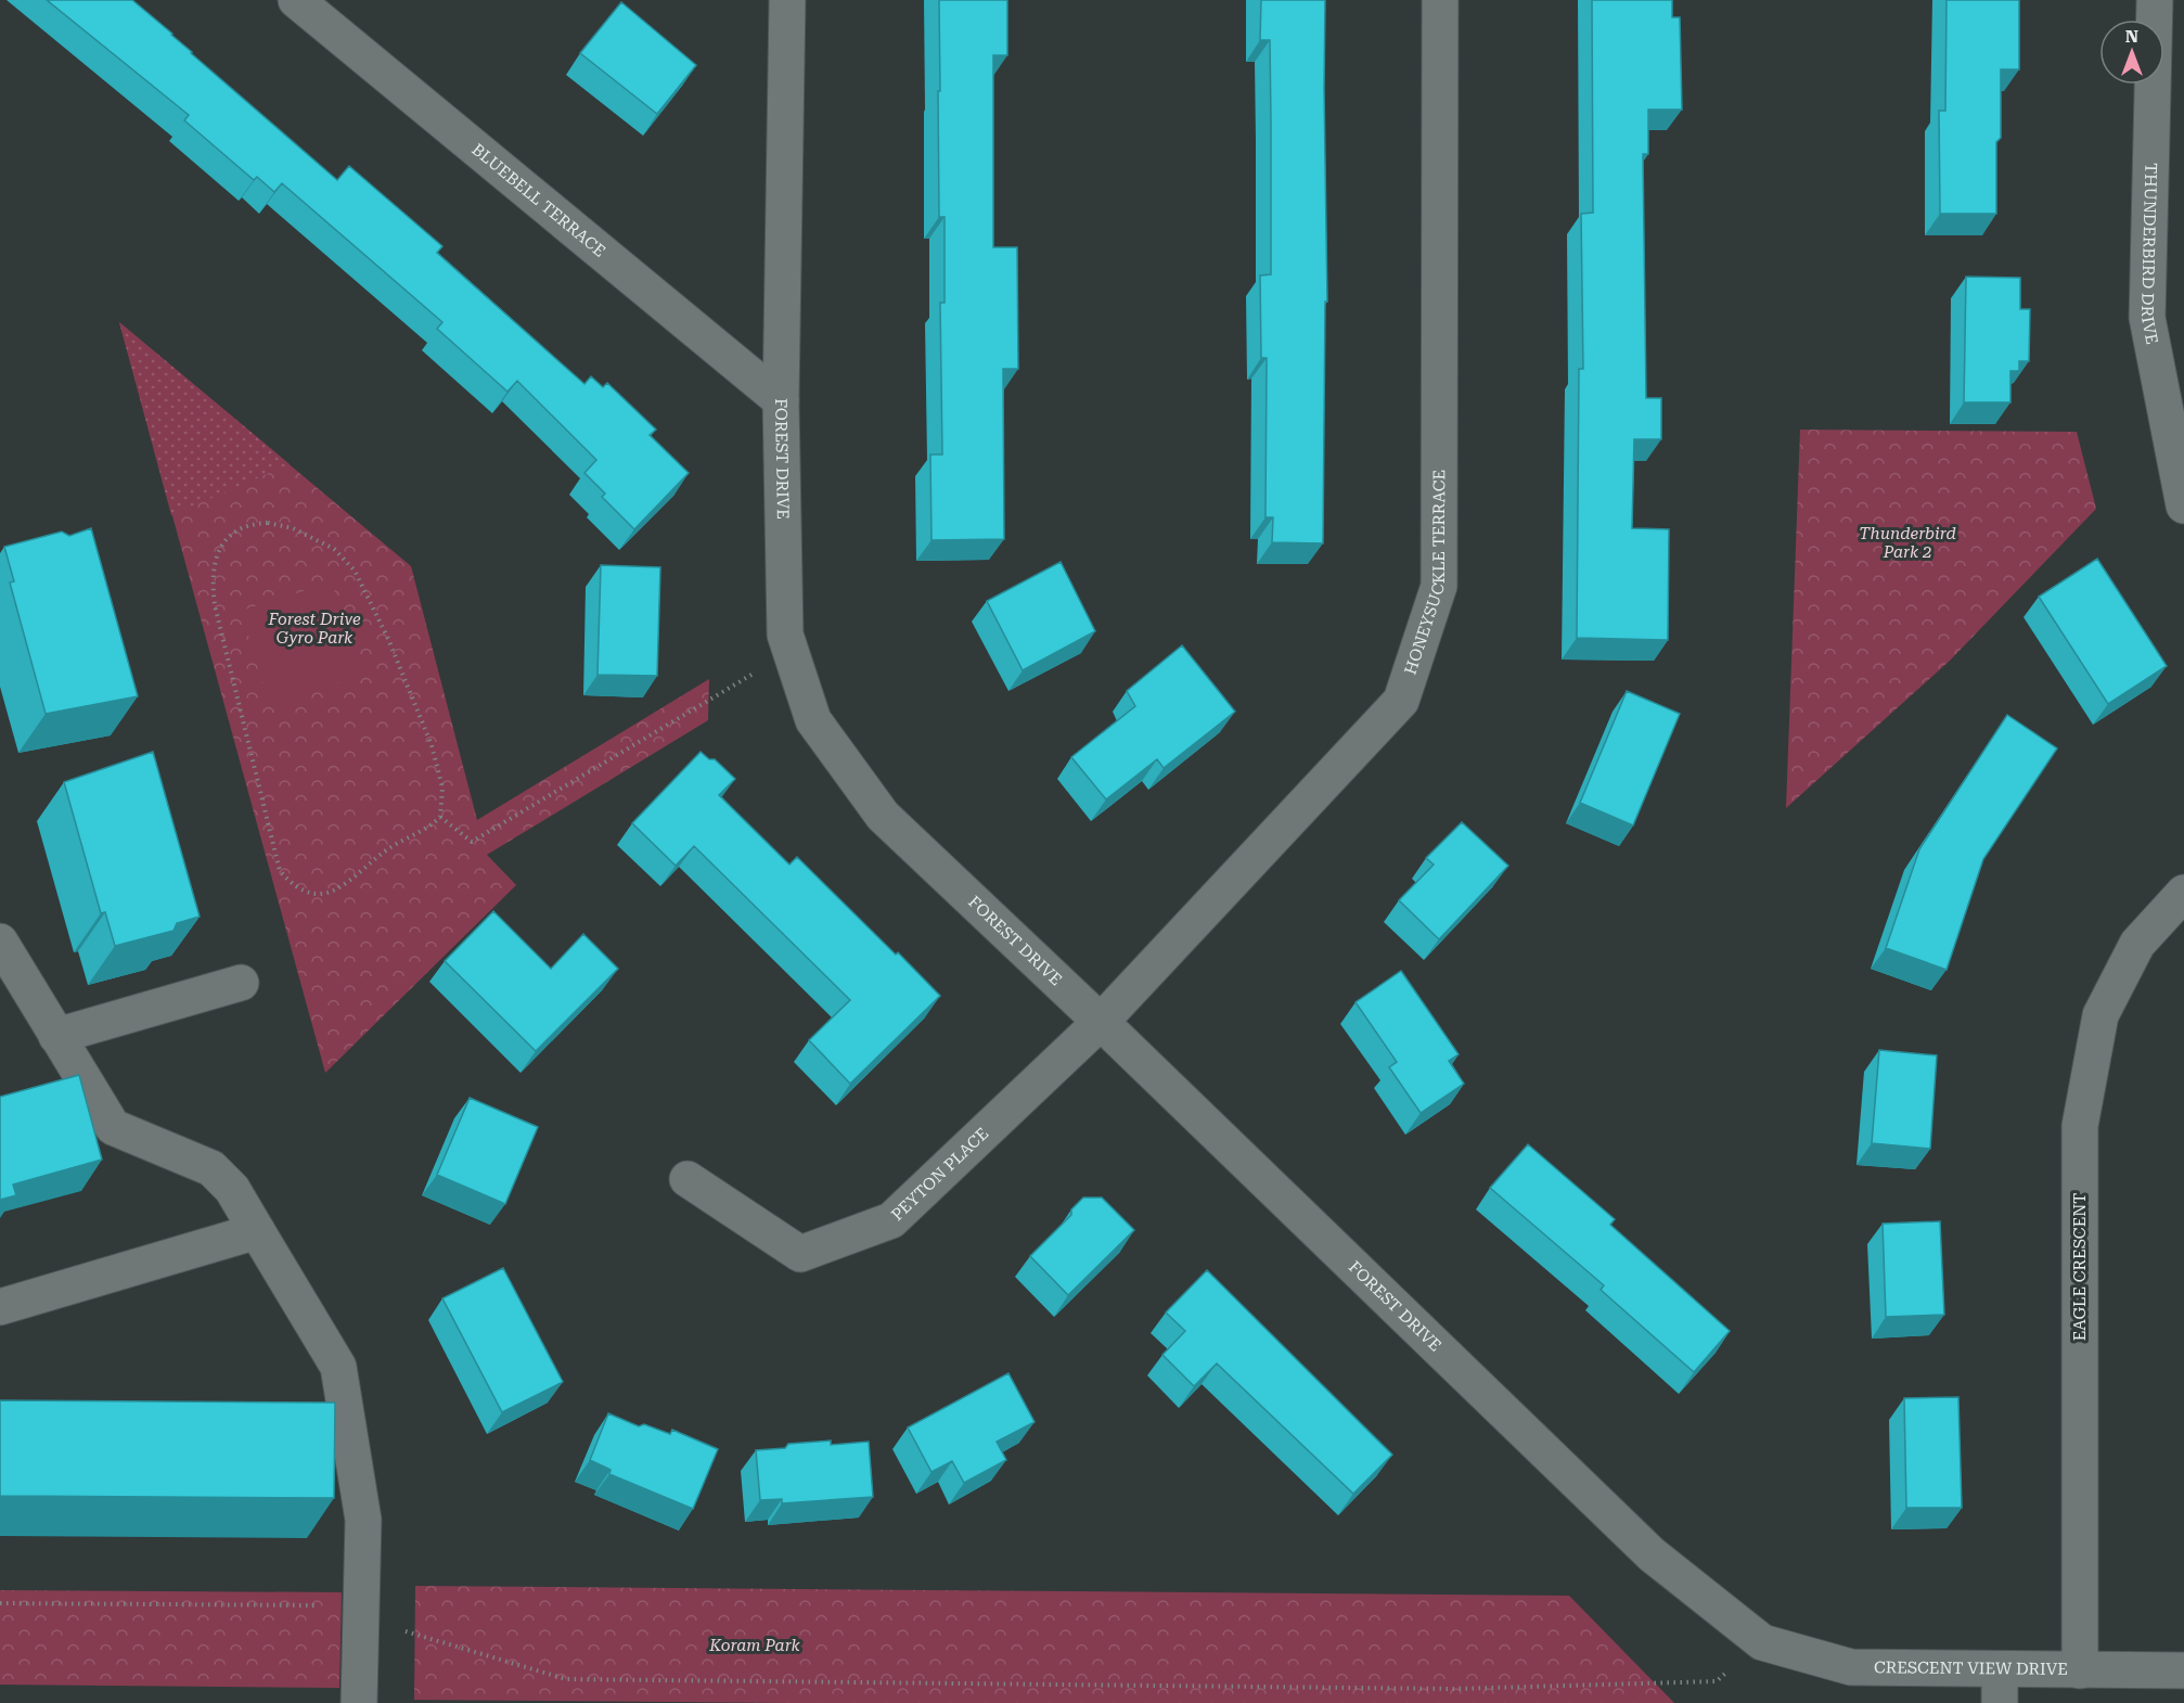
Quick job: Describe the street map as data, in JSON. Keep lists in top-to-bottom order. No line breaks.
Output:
{"streets":{"street":["BLUEBELL TERRACE","THUNDERBIRD DRIVE","FOREST DRIVE","HONEYSUCKLE TERRACE","PEYTON PLACE","EAGLE CRESCENT","CRESCENT VIEW DRIVE"]},"crossings":[["BLUEBELL TERRACE","FOREST DRIVE"],["FOREST DRIVE","HONEYSUCKLE TERRACE"],["FOREST DRIVE","PEYTON PLACE"],["FOREST DRIVE","CRESCENT VIEW DRIVE"],["HONEYSUCKLE TERRACE","PEYTON PLACE"],["EAGLE CRESCENT","CRESCENT VIEW DRIVE"]],"parks":["Thunderbird Park 2","Forest Drive Gyro Park","Koram Park"],"north":"top"}
